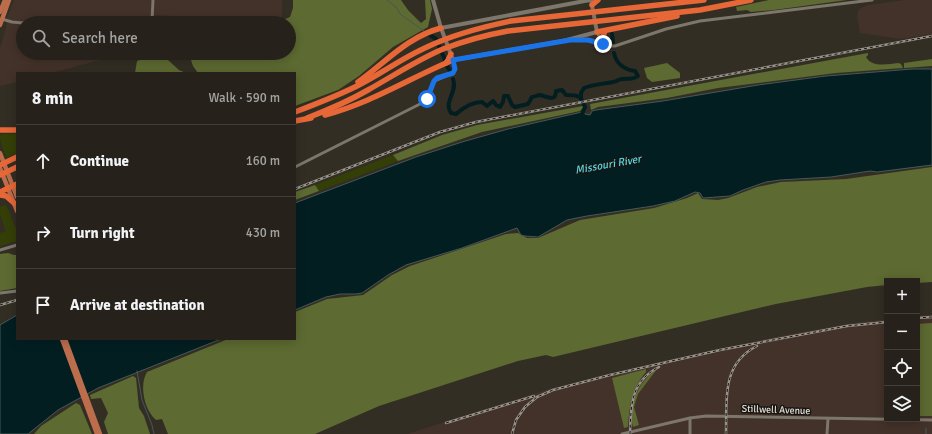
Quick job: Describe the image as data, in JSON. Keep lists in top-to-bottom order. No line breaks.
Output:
{"streets":{"street":["Stillwell Avenue"]},"water":["Missouri River"],"page":{"search":"Search here","heading":["8 min","Walk · 590 m"],"list":[["Continue","160 m"],["Turn right","430 m"],"Arrive at destination"],"map_buttons":["+","−"]}}
